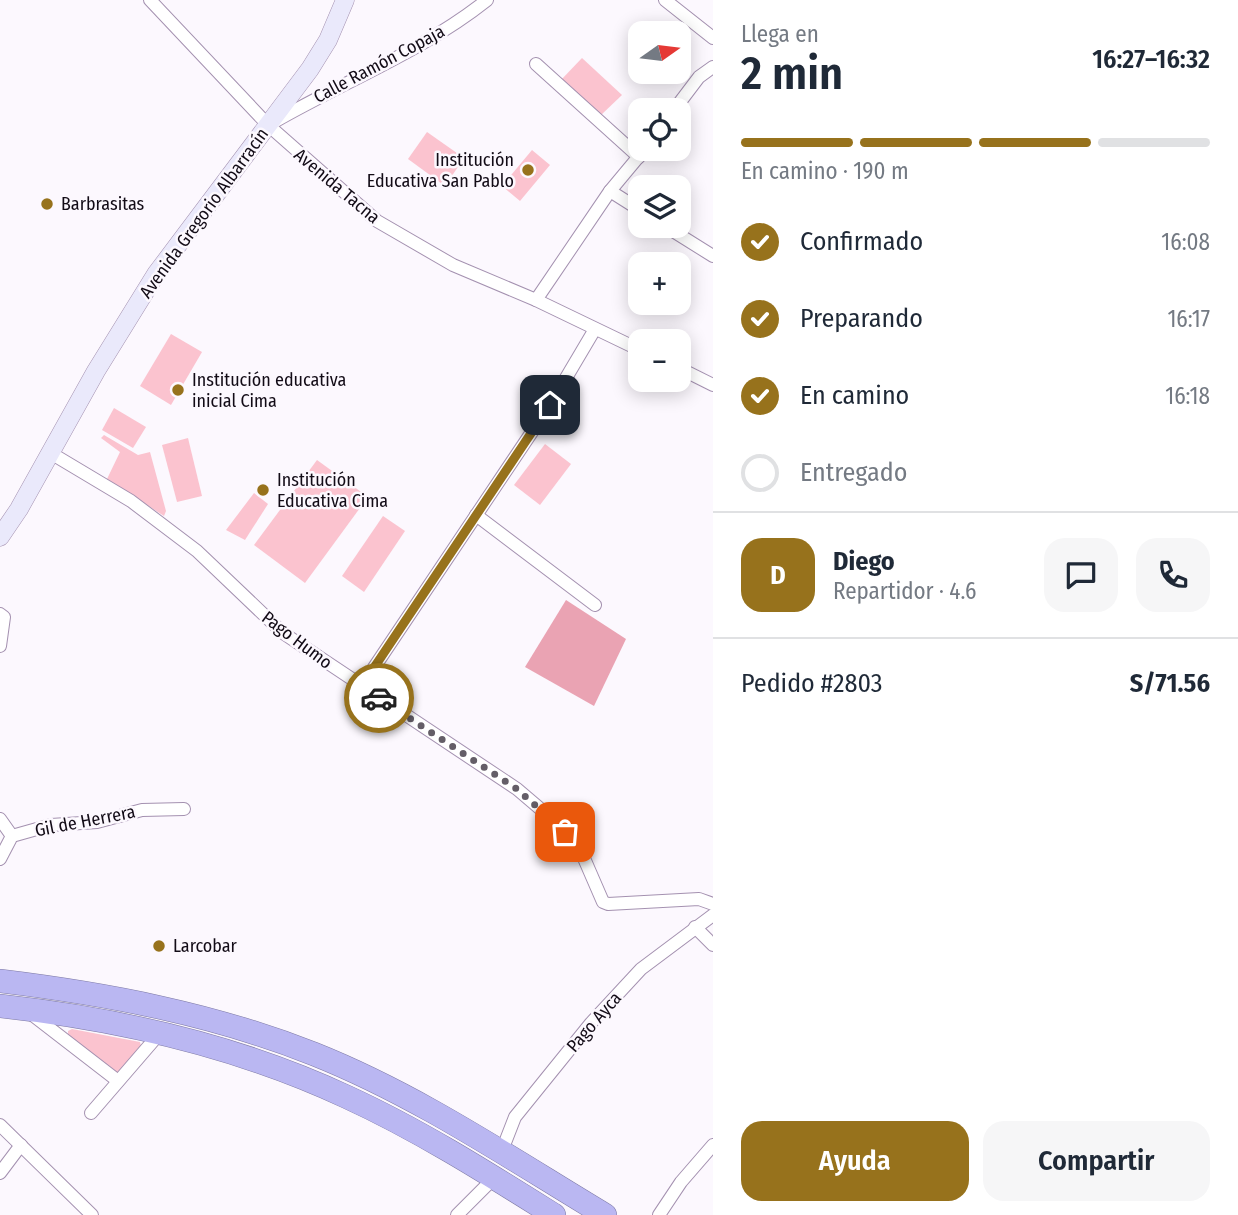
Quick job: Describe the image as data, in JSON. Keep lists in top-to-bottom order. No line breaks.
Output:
{"streets":{"street":["Calle Ramón Copaja","Avenida Tacna","Avenida Gregorio Albarracín","Pago Humo","Gil de Herrera","Pago Ayca"]},"crossings":[["Calle Ramón Copaja","Avenida Tacna"],["Calle Ramón Copaja","Avenida Gregorio Albarracín"],["Avenida Tacna","Avenida Gregorio Albarracín"],["Avenida Gregorio Albarracín","Pago Humo"]],"places":["Institución Educativa San Pablo","Barbrasitas","Institución educativa inicial Cima","Institución Educativa Cima","Larcobar"],"north":"right","page":{"heading":["2 min","Llega en","16:27–16:32"],"panel":["Diego","Repartidor · 4.6","Pedido #2803","S/71.56"],"map_buttons":["+","−"],"bar":"En camino · 190 m","list":[["Confirmado","16:08"],["Preparando","16:17"],["En camino","16:18"],"Entregado"],"round":"D","buttons":["Ayuda","Compartir"]}}
